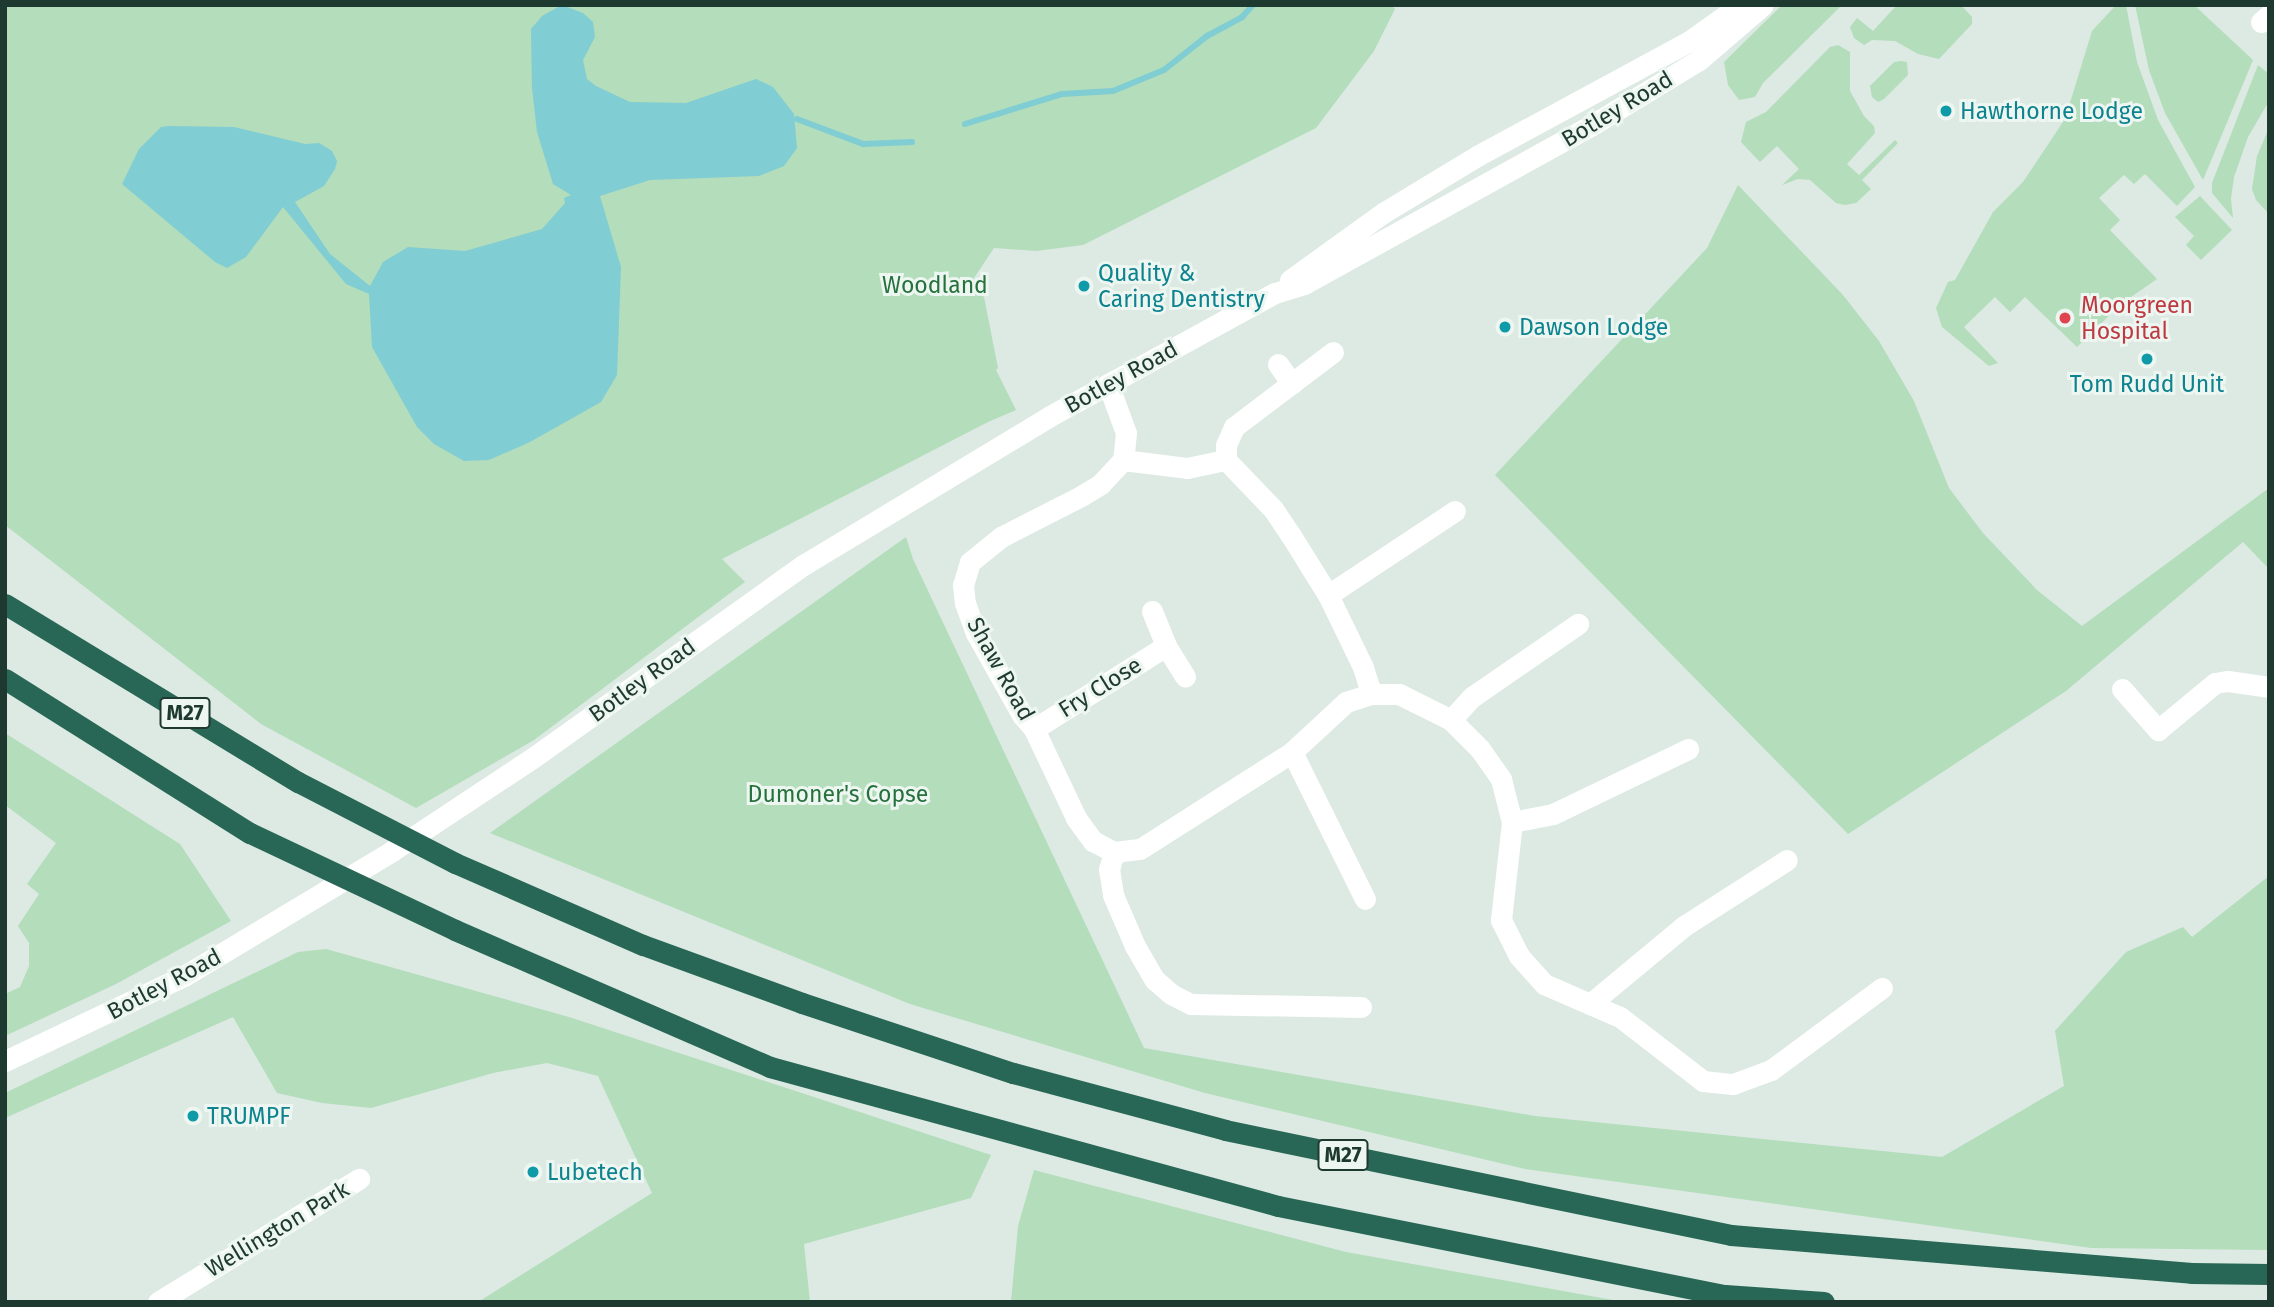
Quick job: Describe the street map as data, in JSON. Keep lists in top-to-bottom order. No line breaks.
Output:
{"streets":{"highway":["M27"],"street":["Botley Road","Shaw Road","Fry Close","Wellington Park"]},"crossings":[["Shaw Road","Fry Close"]],"parks":["Woodland","Dumoner's Copse"],"places":["Hawthorne Lodge","Quality & Caring Dentistry","Moorgreen Hospital","Dawson Lodge","Tom Rudd Unit","TRUMPF","Lubetech"]}
